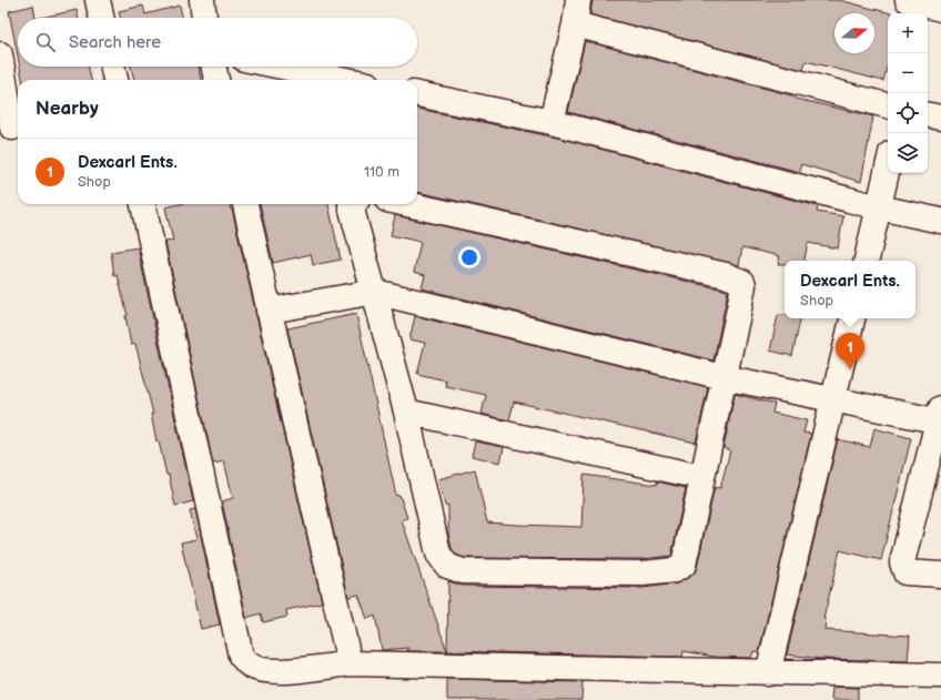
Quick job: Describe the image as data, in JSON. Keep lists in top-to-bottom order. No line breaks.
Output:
{"north":"right","page":{"map_buttons":["+","−"],"search":"Search here","heading":"Nearby","list":[{"mark":"1","name":"Dexcarl Ents.","note":"Shop","value":"110 m"}],"popup":["Dexcarl Ents.","Shop"],"pins":"1"}}
